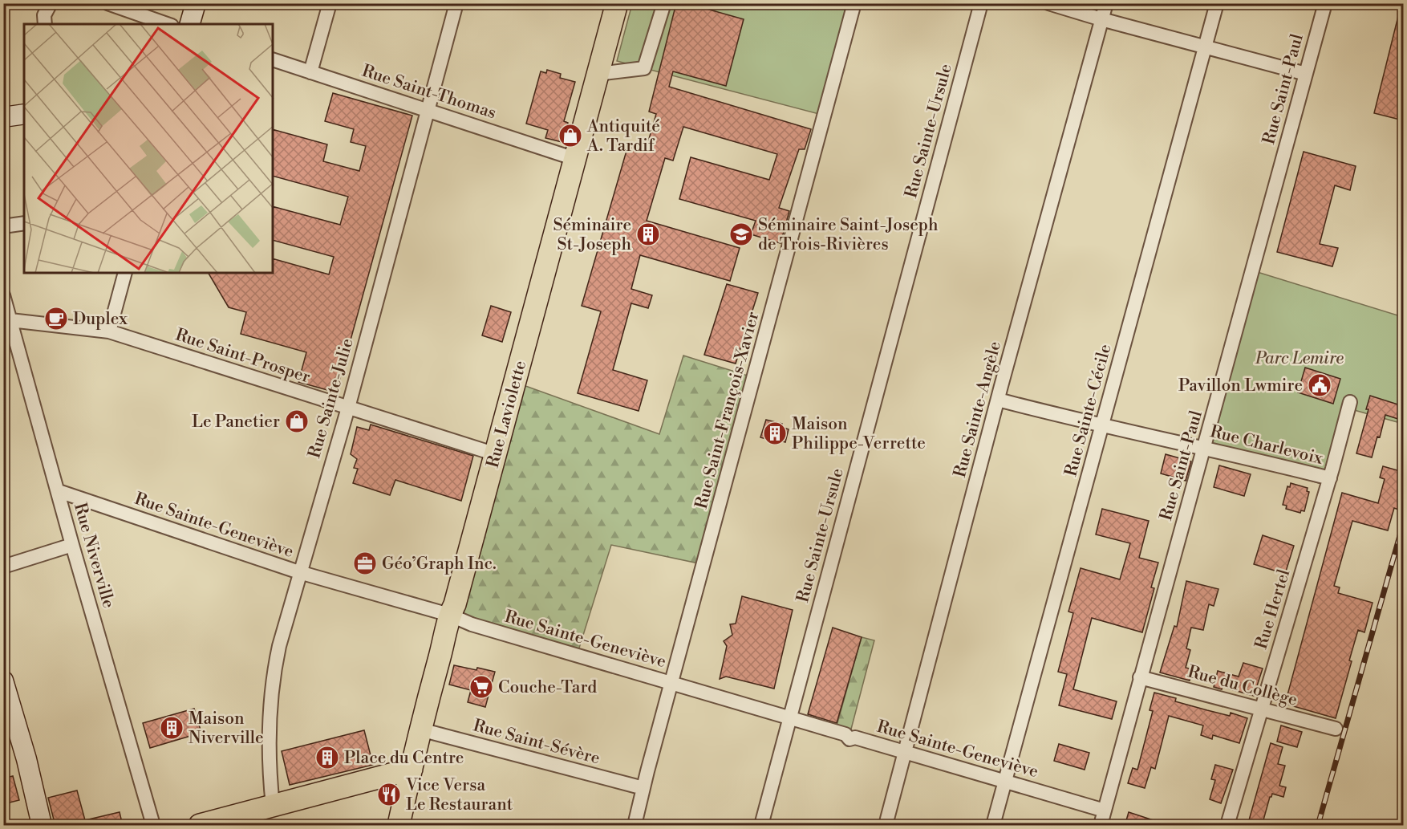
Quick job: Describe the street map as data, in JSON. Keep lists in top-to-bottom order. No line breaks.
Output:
{"streets":{"main road":["Rue Laviolette"],"street":["Rue Saint-Paul","Rue Saint-Thomas","Rue Sainte-Ursule","Rue Saint-Prosper","Rue Sainte-Julie","Rue Sainte-Angèle","Rue Saint-François-Xavier","Rue Sainte-Cécile","Rue Charlevoix","Rue Sainte-Geneviève","Rue Niverville","Rue Hertel","Rue du Collège","Rue Saint-Sévère"]},"crossings":[["Rue Saint-Paul","Rue Charlevoix"],["Rue Saint-Paul","Rue Sainte-Geneviève"],["Rue Saint-Paul","Rue du Collège"],["Rue Saint-Thomas","Rue Sainte-Julie"],["Rue Saint-Thomas","Rue Laviolette"],["Rue Sainte-Ursule","Rue Sainte-Geneviève"],["Rue Saint-Prosper","Rue Sainte-Julie"],["Rue Saint-Prosper","Rue Laviolette"],["Rue Saint-Prosper","Rue Niverville"],["Rue Sainte-Julie","Rue Sainte-Geneviève"],["Rue Sainte-Angèle","Rue Charlevoix"],["Rue Sainte-Angèle","Rue Sainte-Geneviève"],["Rue Saint-François-Xavier","Rue Sainte-Geneviève"],["Rue Saint-François-Xavier","Rue Saint-Sévère"],["Rue Sainte-Cécile","Rue Charlevoix"],["Rue Sainte-Cécile","Rue Sainte-Geneviève"],["Rue Laviolette","Rue Sainte-Geneviève"],["Rue Laviolette","Rue Saint-Sévère"],["Rue Charlevoix","Rue Hertel"],["Rue Sainte-Geneviève","Rue Niverville"],["Rue Hertel","Rue du Collège"]],"parks":["Parc Lemire"],"places":{"shop":["Antiquité A. Tardif","Le Panetier"],"building":["Séminaire St-Joseph","Maison Philippe-Verrette","Maison Niverville","Place du Centre"],"school or university":["Séminaire Saint-Joseph de Trois‑Rivières"],"cafe":["Duplex"],"public building":["Pavillon Lwmire"],"office":["Géo’Graph Inc."],"supermarket":["Couche-Tard"],"restaurant":["Vice Versa Le Restaurant"]}}
